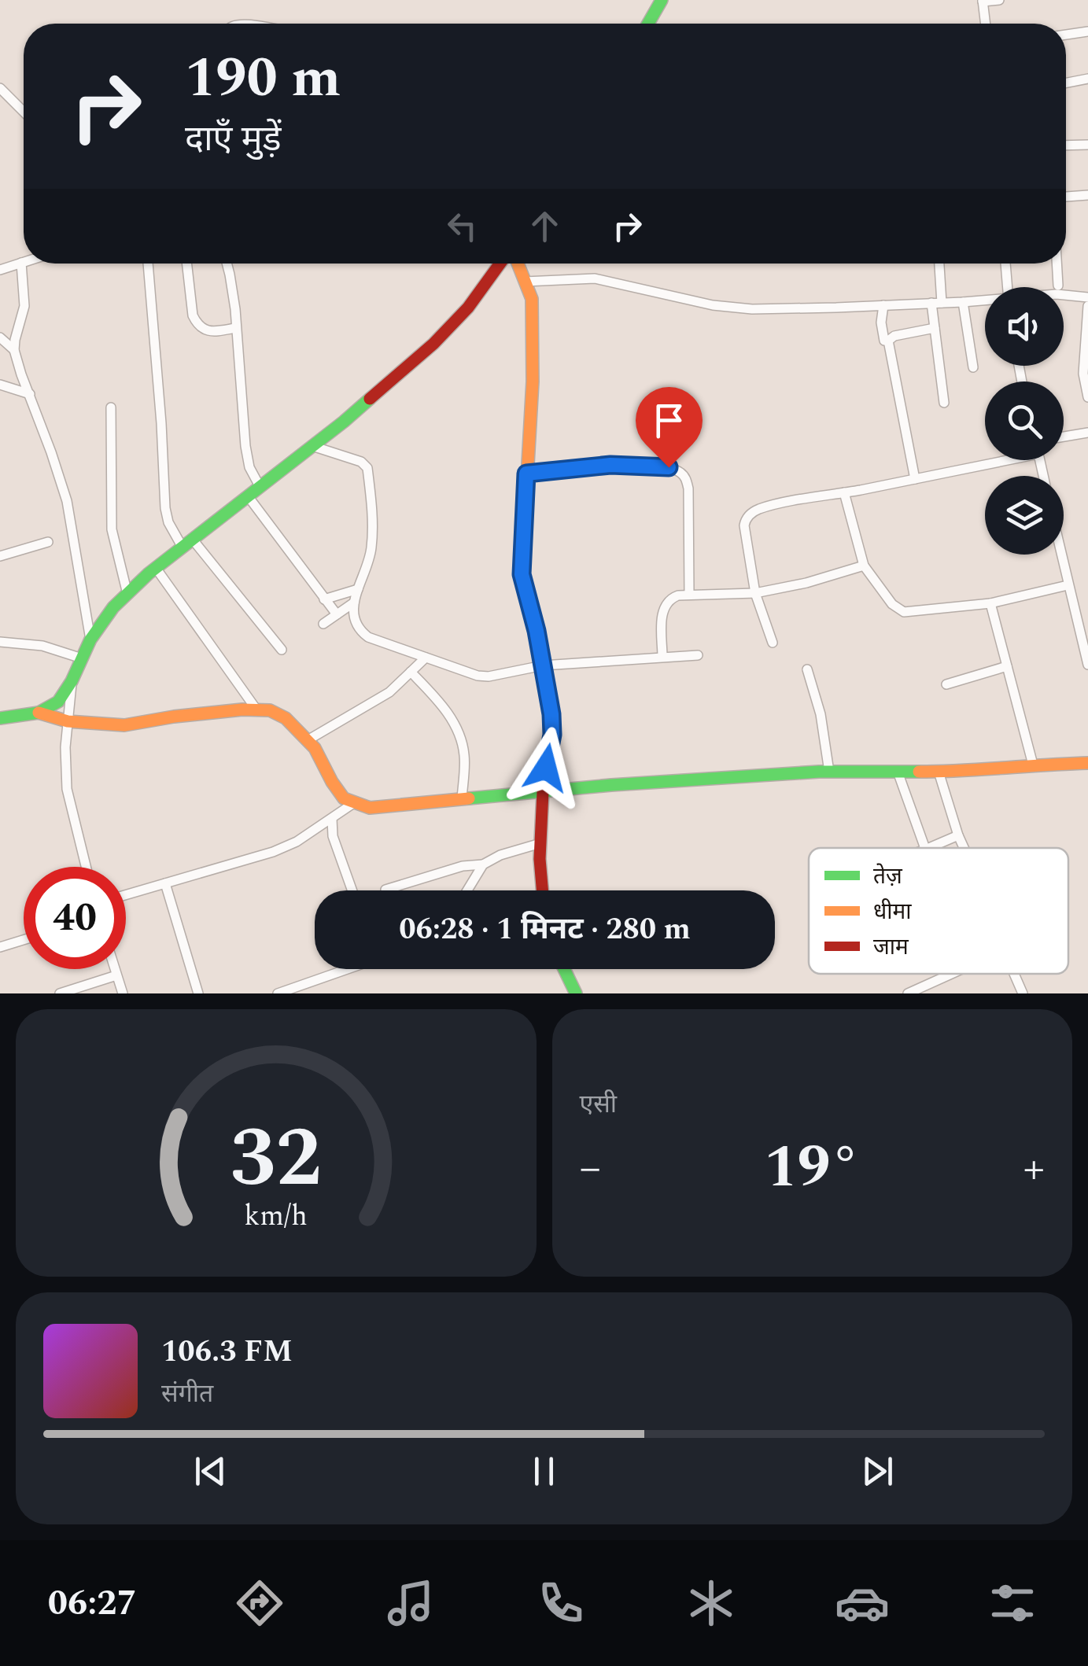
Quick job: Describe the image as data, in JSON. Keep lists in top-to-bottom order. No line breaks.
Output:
{"legend":["तेज़","धीमा","जाम"],"page":{"turn":["190 m","दाएँ मुड़ें"],"limit":"40","trip":"06:28 · 1 मिनट · 280 m","tile":"एसी","heat":["−","19°","+"],"song":["106.3 FM","संगीत"],"tabs":"06:27","gauge":["32","km/h"]}}
